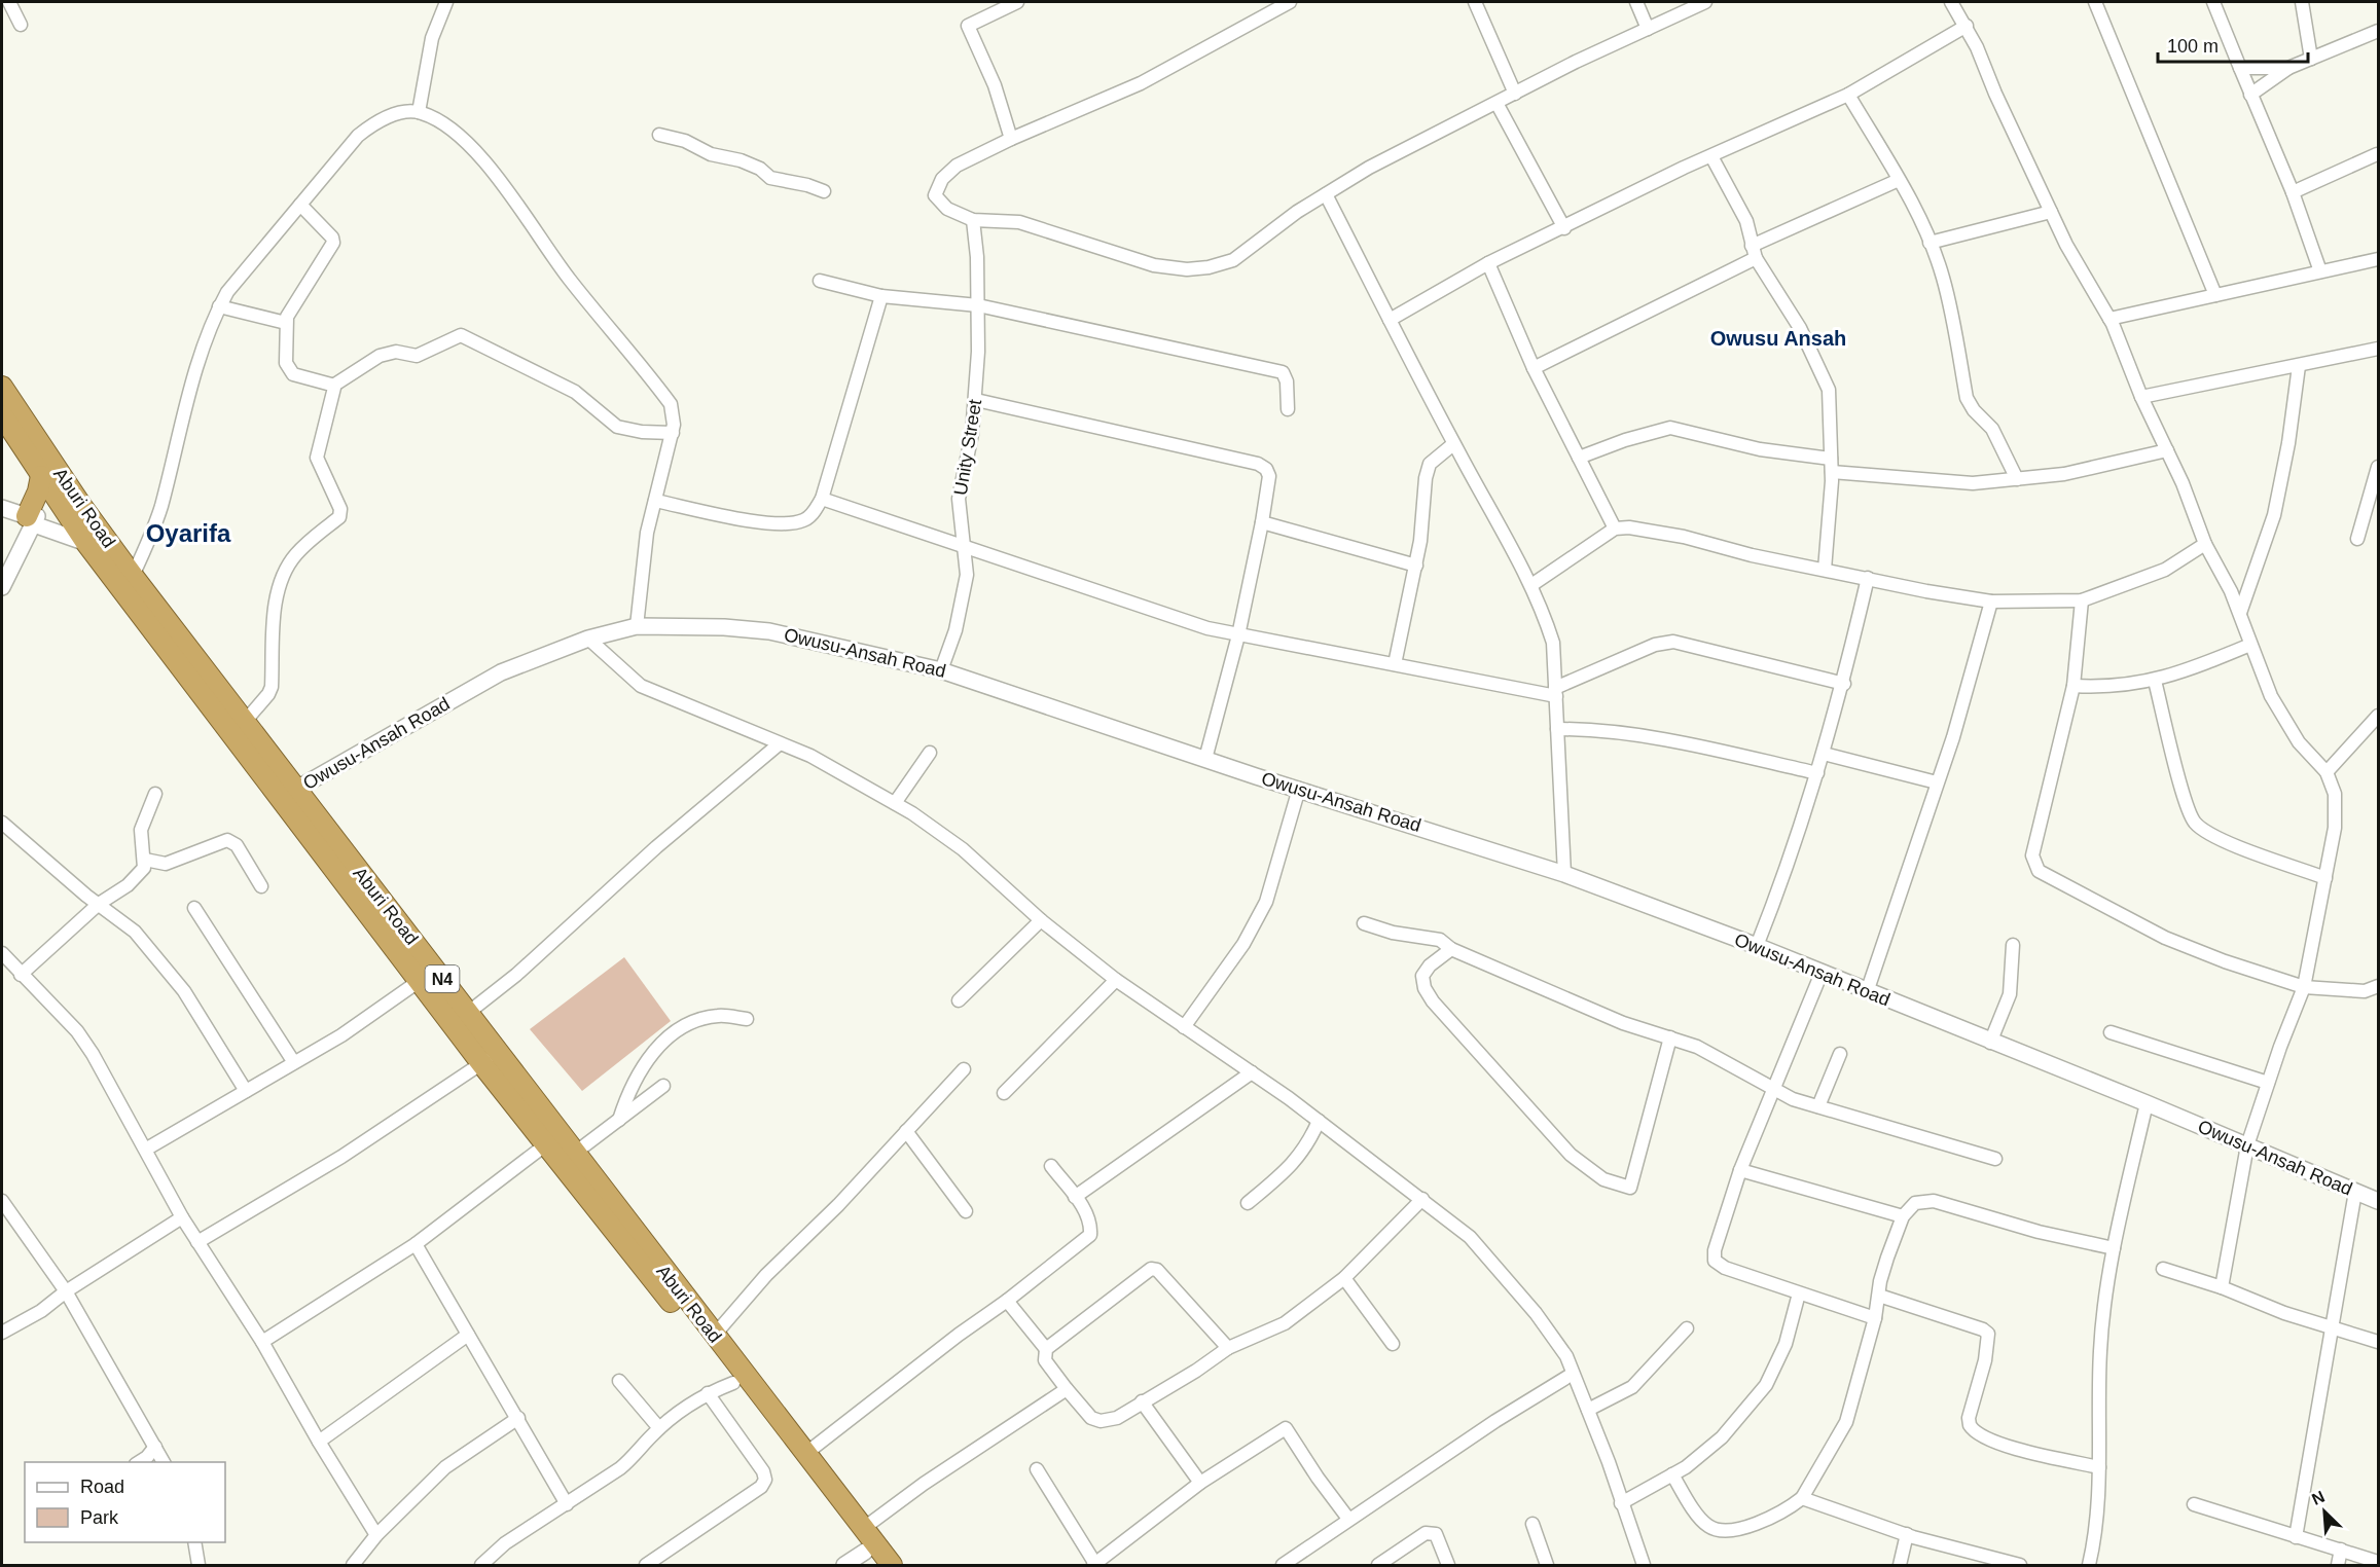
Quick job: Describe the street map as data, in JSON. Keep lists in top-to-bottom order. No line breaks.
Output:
{"streets":{"highway":["Aburi Road","N4"],"street":["Unity Street","Owusu-Ansah Road"]},"crossings":[["Unity Street","Owusu-Ansah Road"],["Aburi Road","Owusu-Ansah Road"]],"districts":["Owusu Ansah","Oyarifa"],"legend":["Road","Park"],"scale_bar":"100 m","north":"top left"}
